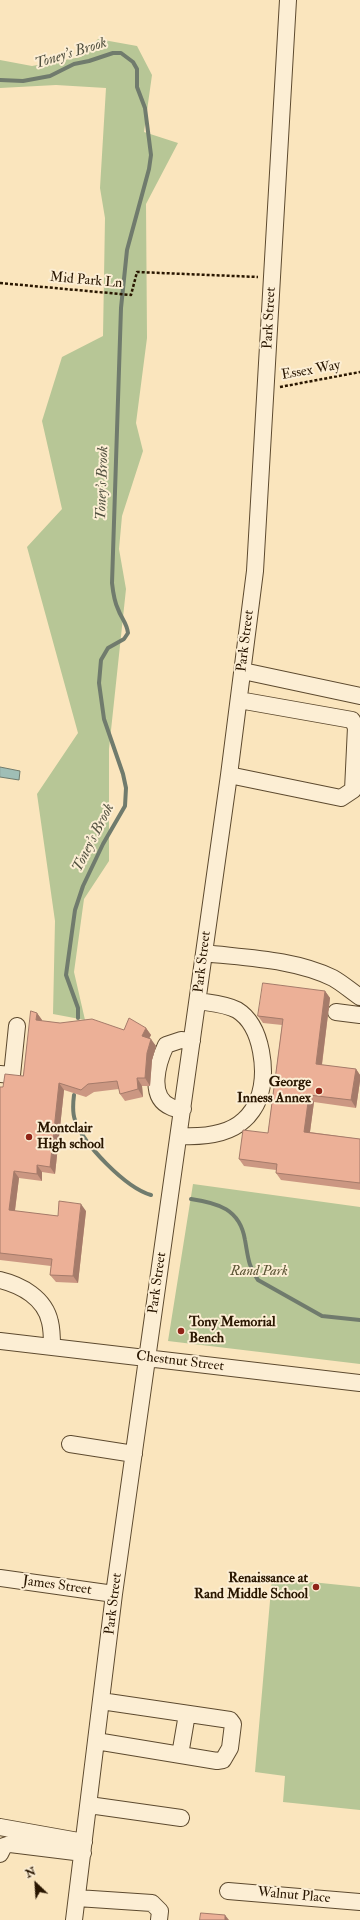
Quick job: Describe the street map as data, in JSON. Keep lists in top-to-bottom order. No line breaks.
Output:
{"streets":{"street":["Park Street","Chestnut Street","James Street","Walnut Place"],"path":["Mid Park Ln","Essex Way"]},"crossings":[["Mid Park Ln","Park Street"],["Park Street","Essex Way"],["Park Street","Chestnut Street"],["Park Street","James Street"]],"water":["Toney's Brook"],"parks":["Rand Park"],"places":["George Inness Annex","Montclair High school","Tony Memorial Bench","Renaissance at Rand Middle School"],"north":"top left"}
